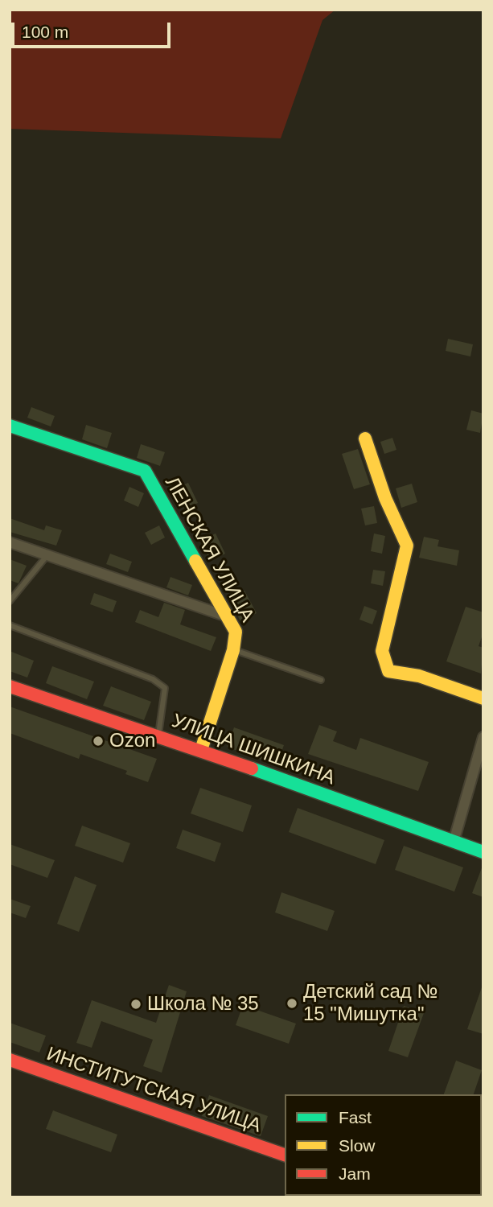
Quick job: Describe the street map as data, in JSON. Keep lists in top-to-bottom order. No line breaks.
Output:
{"streets":{"street":["ЛЕНСКАЯ УЛИЦА","УЛИЦА ШИШКИНА","ИНСТИТУТСКАЯ УЛИЦА"]},"crossings":[["ЛЕНСКАЯ УЛИЦА","УЛИЦА ШИШКИНА"]],"places":["Ozon","Детский сад № 15 \"Мишутка\"","Школа № 35"],"legend":["Fast","Slow","Jam"],"scale_bar":"100 m"}
